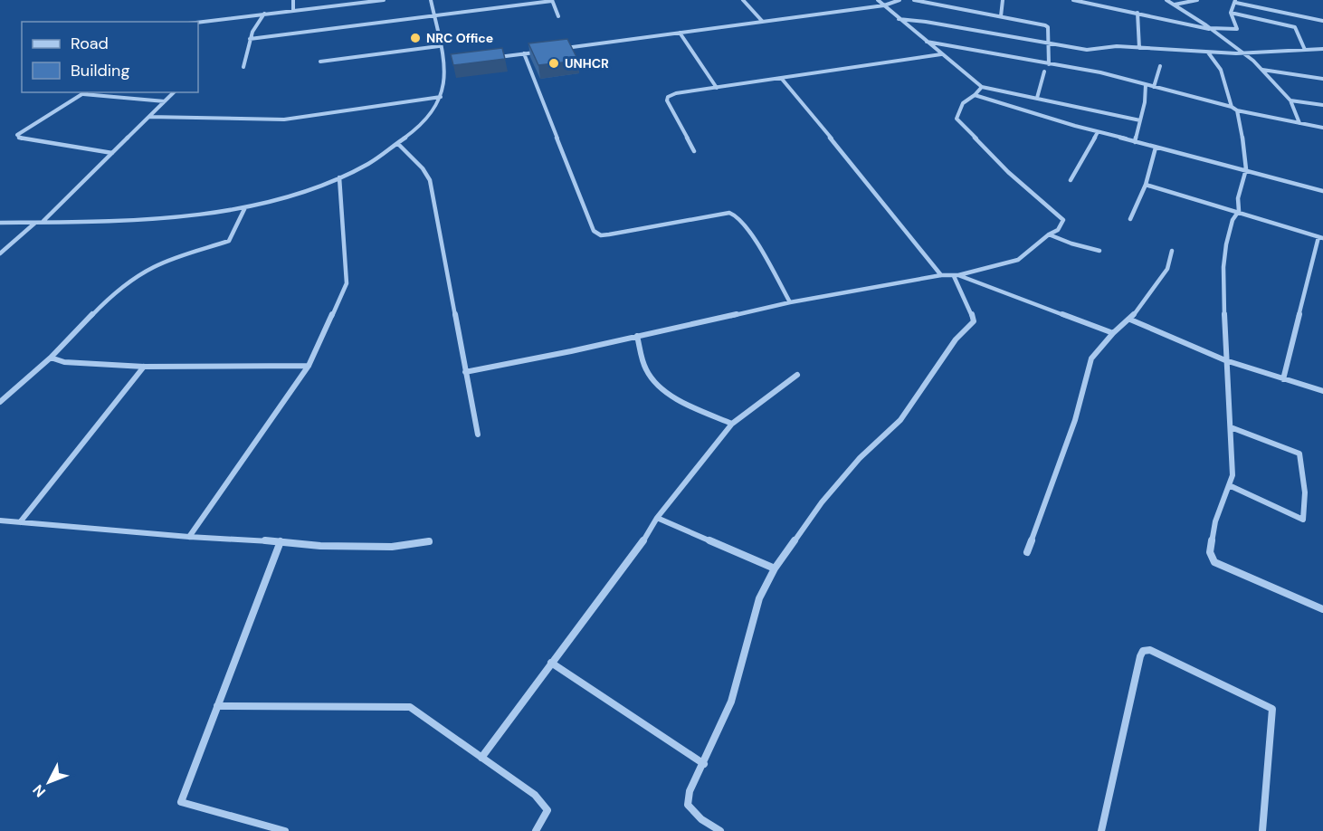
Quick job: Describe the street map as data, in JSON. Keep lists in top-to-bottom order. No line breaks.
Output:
{"places":["NRC Office","UNHCR"],"legend":["Road","Building"],"north":"bottom left"}
